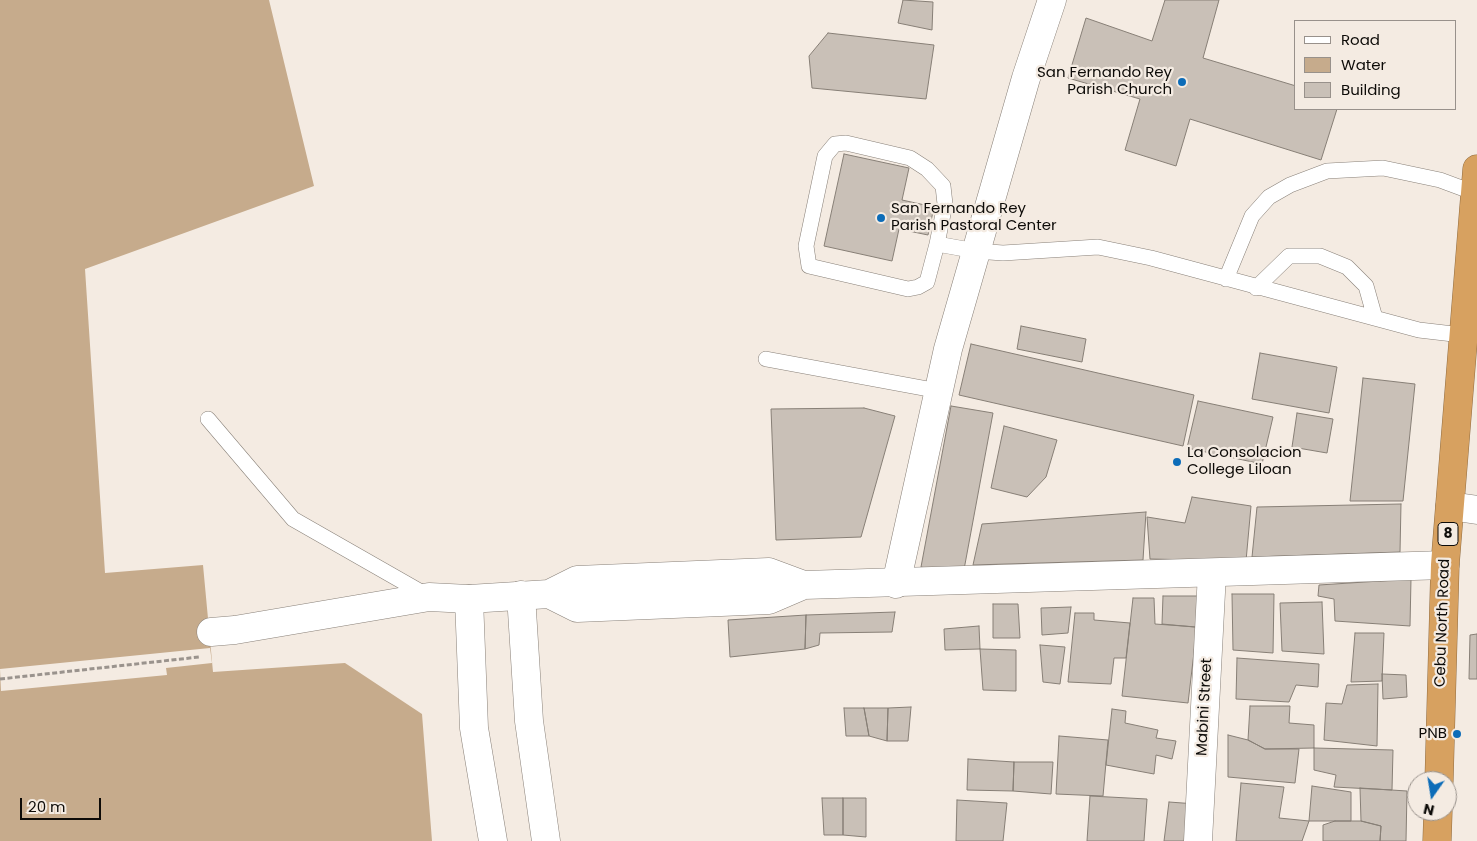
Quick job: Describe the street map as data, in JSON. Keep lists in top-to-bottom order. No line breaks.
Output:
{"streets":{"highway":["8","Cebu North Road"],"street":["Mabini Street"]},"places":["San Fernando Rey Parish Church","San Fernando Rey Parish Pastoral Center","La Consolacion College Liloan","PNB"],"legend":["Road","Water","Building"],"scale_bar":"20 m","north":"bottom"}
